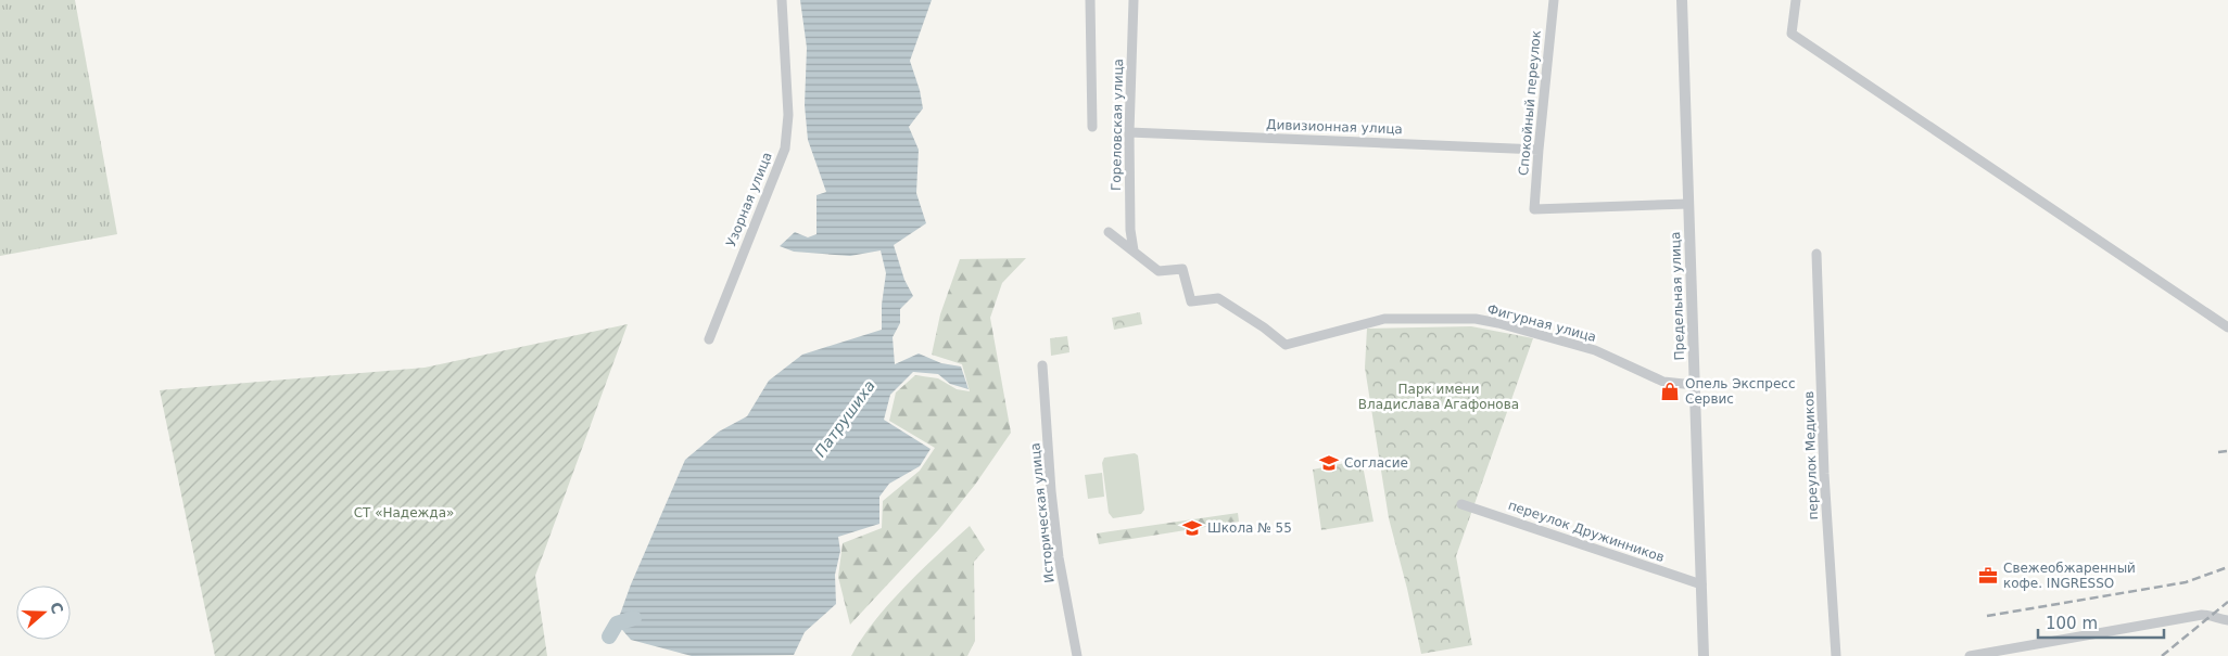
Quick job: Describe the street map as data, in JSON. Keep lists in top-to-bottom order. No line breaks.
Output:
{"streets":{"street":["Спокойный переулок","Гореловская улица","Дивизионная улица","Узорная улица","Предельная улица","Фигурная улица","переулок Медиков","Историческая улица","переулок Дружинников"]},"crossings":[["Спокойный переулок","Дивизионная улица"],["Спокойный переулок","Предельная улица"],["Гореловская улица","Дивизионная улица"],["Гореловская улица","Фигурная улица"],["Предельная улица","Фигурная улица"],["Предельная улица","переулок Дружинников"]],"water":["Патрушиха"],"parks":["Парк имени Владислава Агафонова","СТ «Надежда»"],"places":{"shop":["Опель Экспресс Сервис"],"school or university":["Согласие","Школа № 55"],"office":["Свежеобжаренный кофе. INGRESSO"]},"scale_bar":"100 m","north":"right"}
